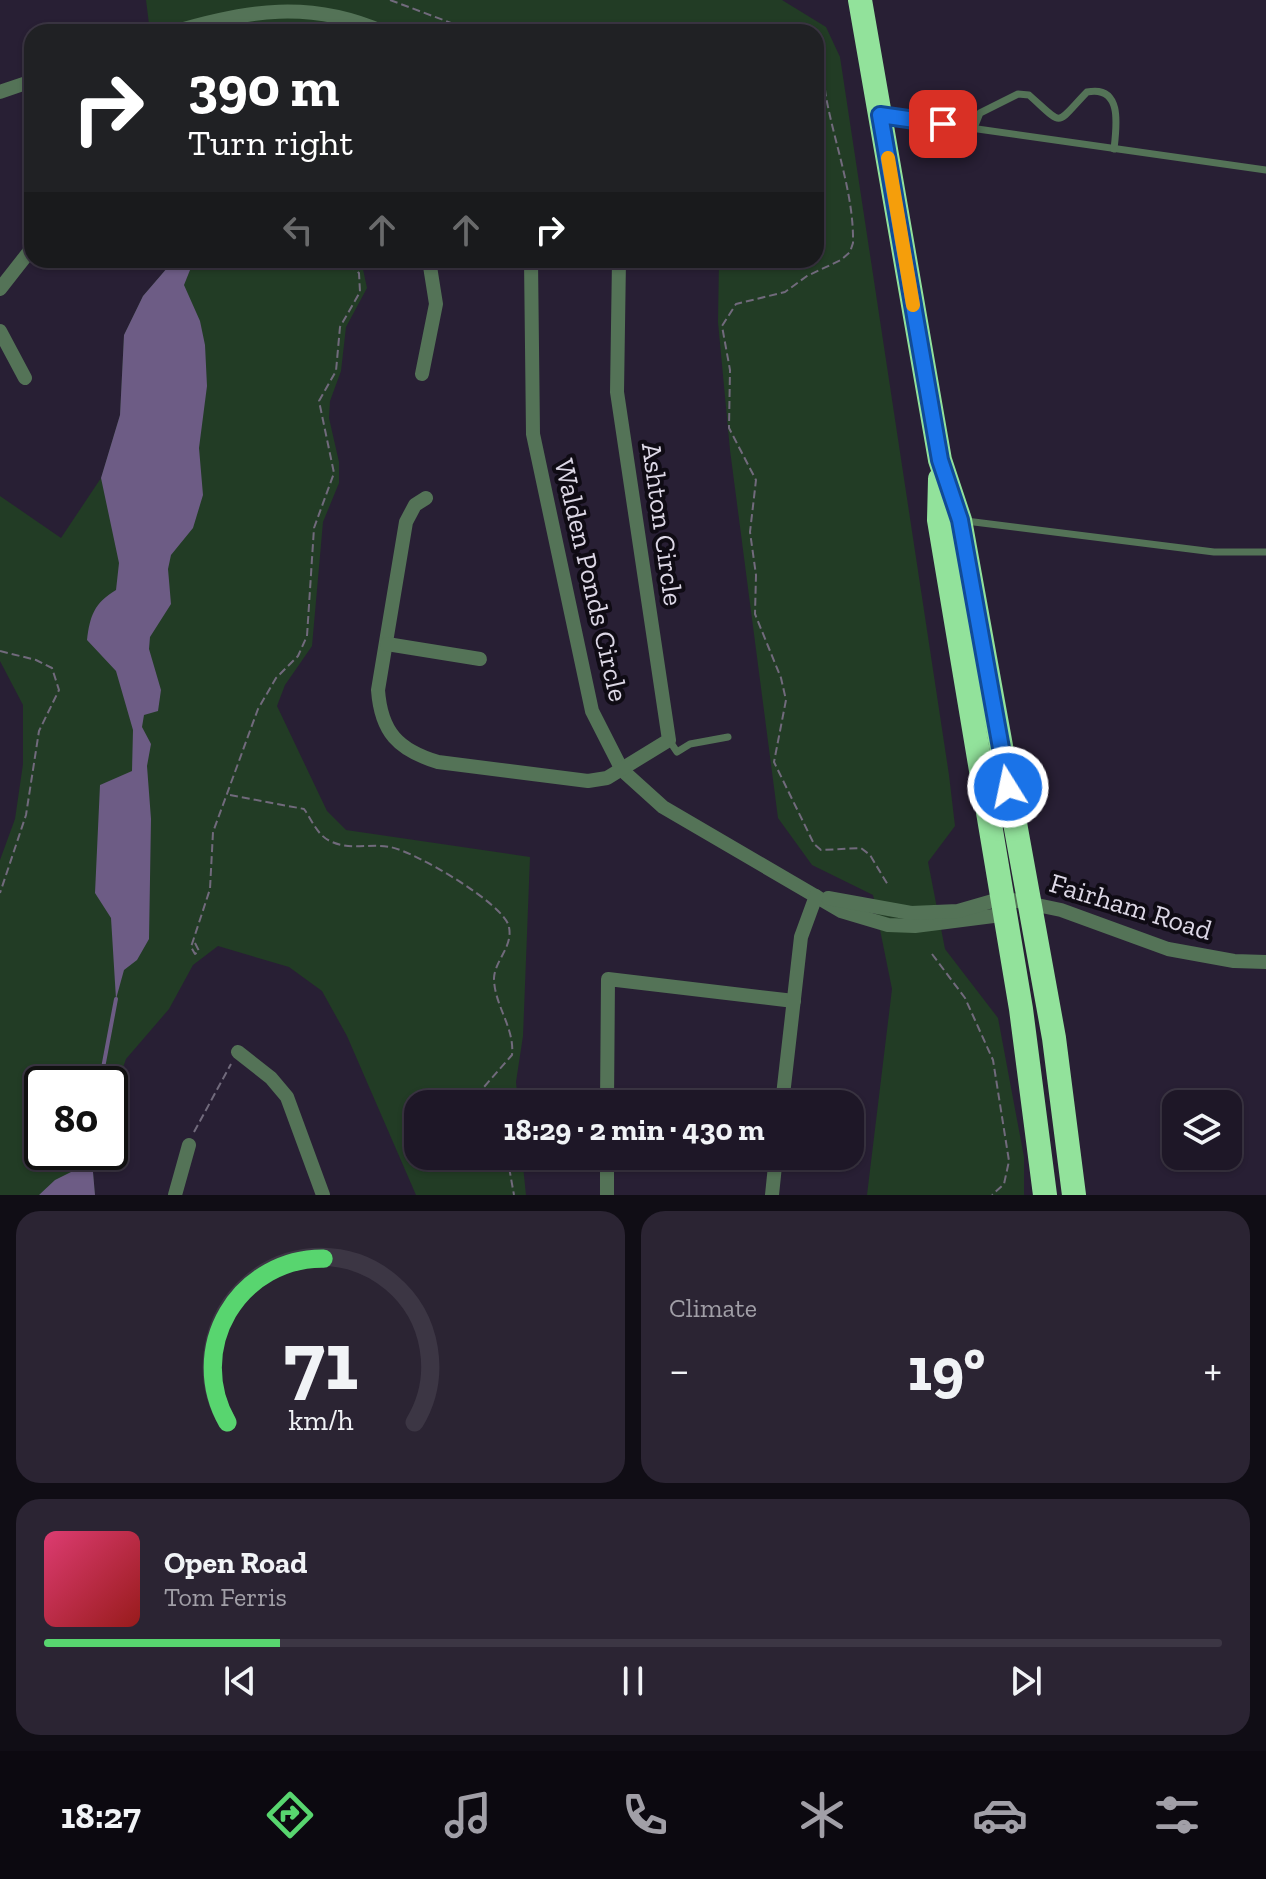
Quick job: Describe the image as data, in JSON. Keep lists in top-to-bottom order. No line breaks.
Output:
{"streets":{"street":["Ashton Circle","Walden Ponds Circle","Fairham Road"]},"crossings":[["Walden Ponds Circle","Fairham Road"]],"page":{"turn":["390 m","Turn right"],"limit":"80","trip":"18:29 · 2 min · 430 m","tile":"Climate","heat":["−","19°","+"],"song":["Open Road","Tom Ferris"],"tabs":"18:27","gauge":["71","km/h"]}}
